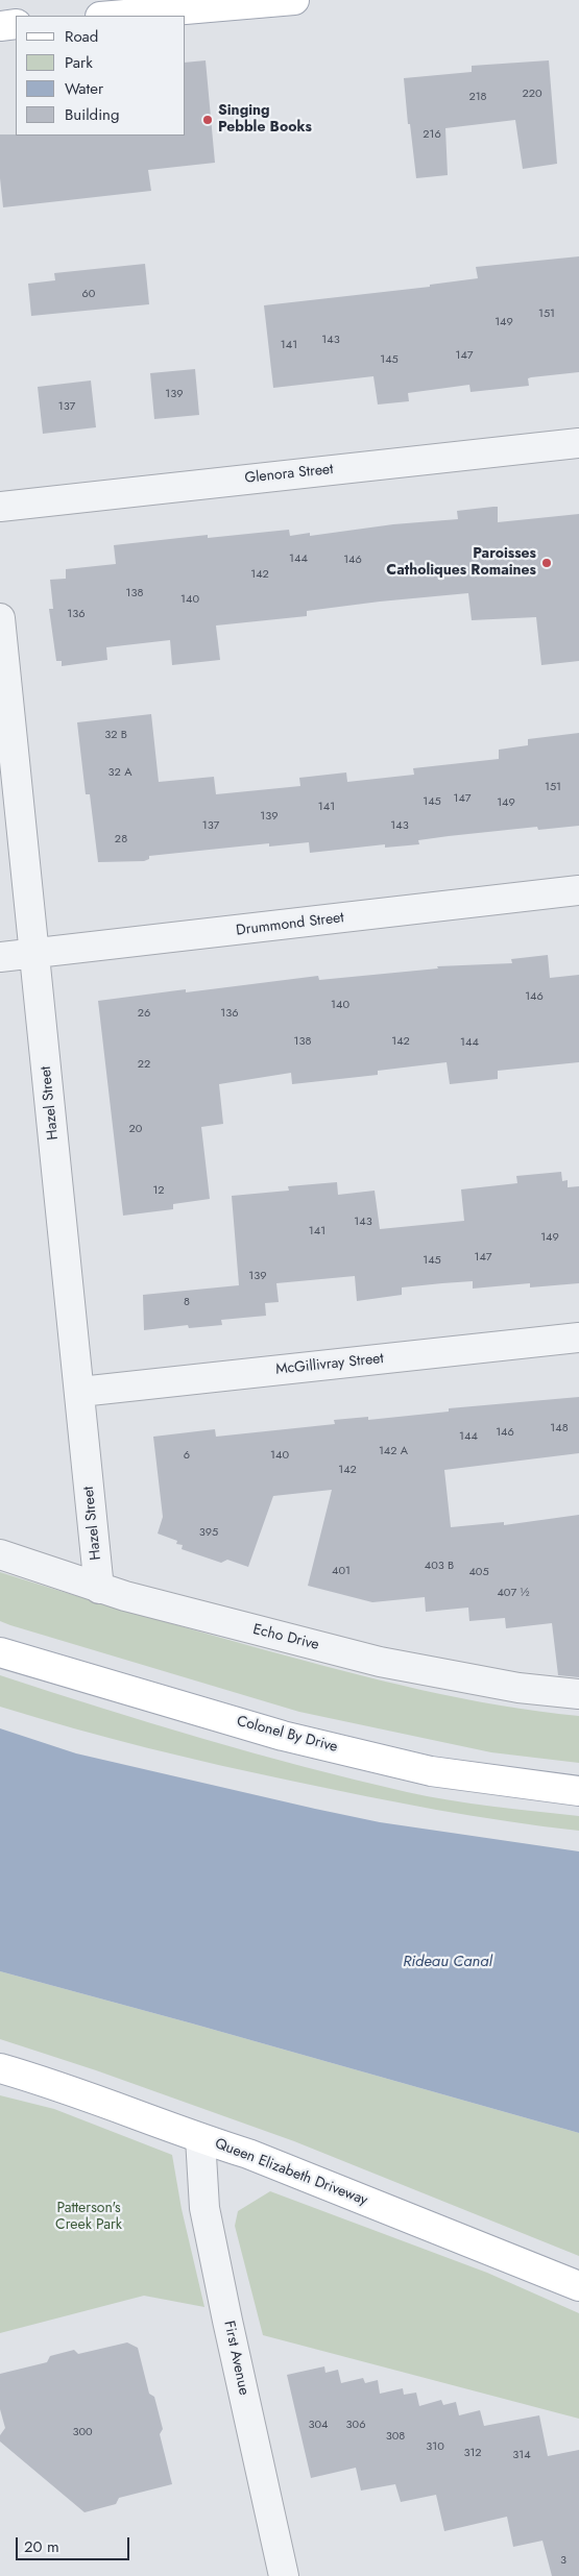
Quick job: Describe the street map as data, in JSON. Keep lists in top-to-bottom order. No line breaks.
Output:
{"streets":{"main road":["Colonel By Drive","Queen Elizabeth Driveway"],"street":["Glenora Street","Drummond Street","Hazel Street","McGillivray Street","Echo Drive","First Avenue"]},"crossings":[["Drummond Street","Hazel Street"],["Hazel Street","McGillivray Street"],["Hazel Street","Echo Drive"],["Queen Elizabeth Driveway","First Avenue"]],"water":["Rideau Canal"],"parks":["Patterson's Creek Park"],"places":["Singing Pebble Books","Paroisses Catholiques Romaines"],"house_numbers":["220","218","216","60","151","149","143","141","147","145","139","137","144","146","142","138","140","136","32 B","32 A","151","147","145","149","141","139","137","143","28","146","140","26","136","138","142","144","22","20","12","143","141","149","147","145","139","8","148","146","144","142 A","6","140","142","395","403 B","401","405","407 ½","304","306","300","308","310","312","314","3"],"legend":["Road","Park","Water","Building"],"scale_bar":"20 m"}
